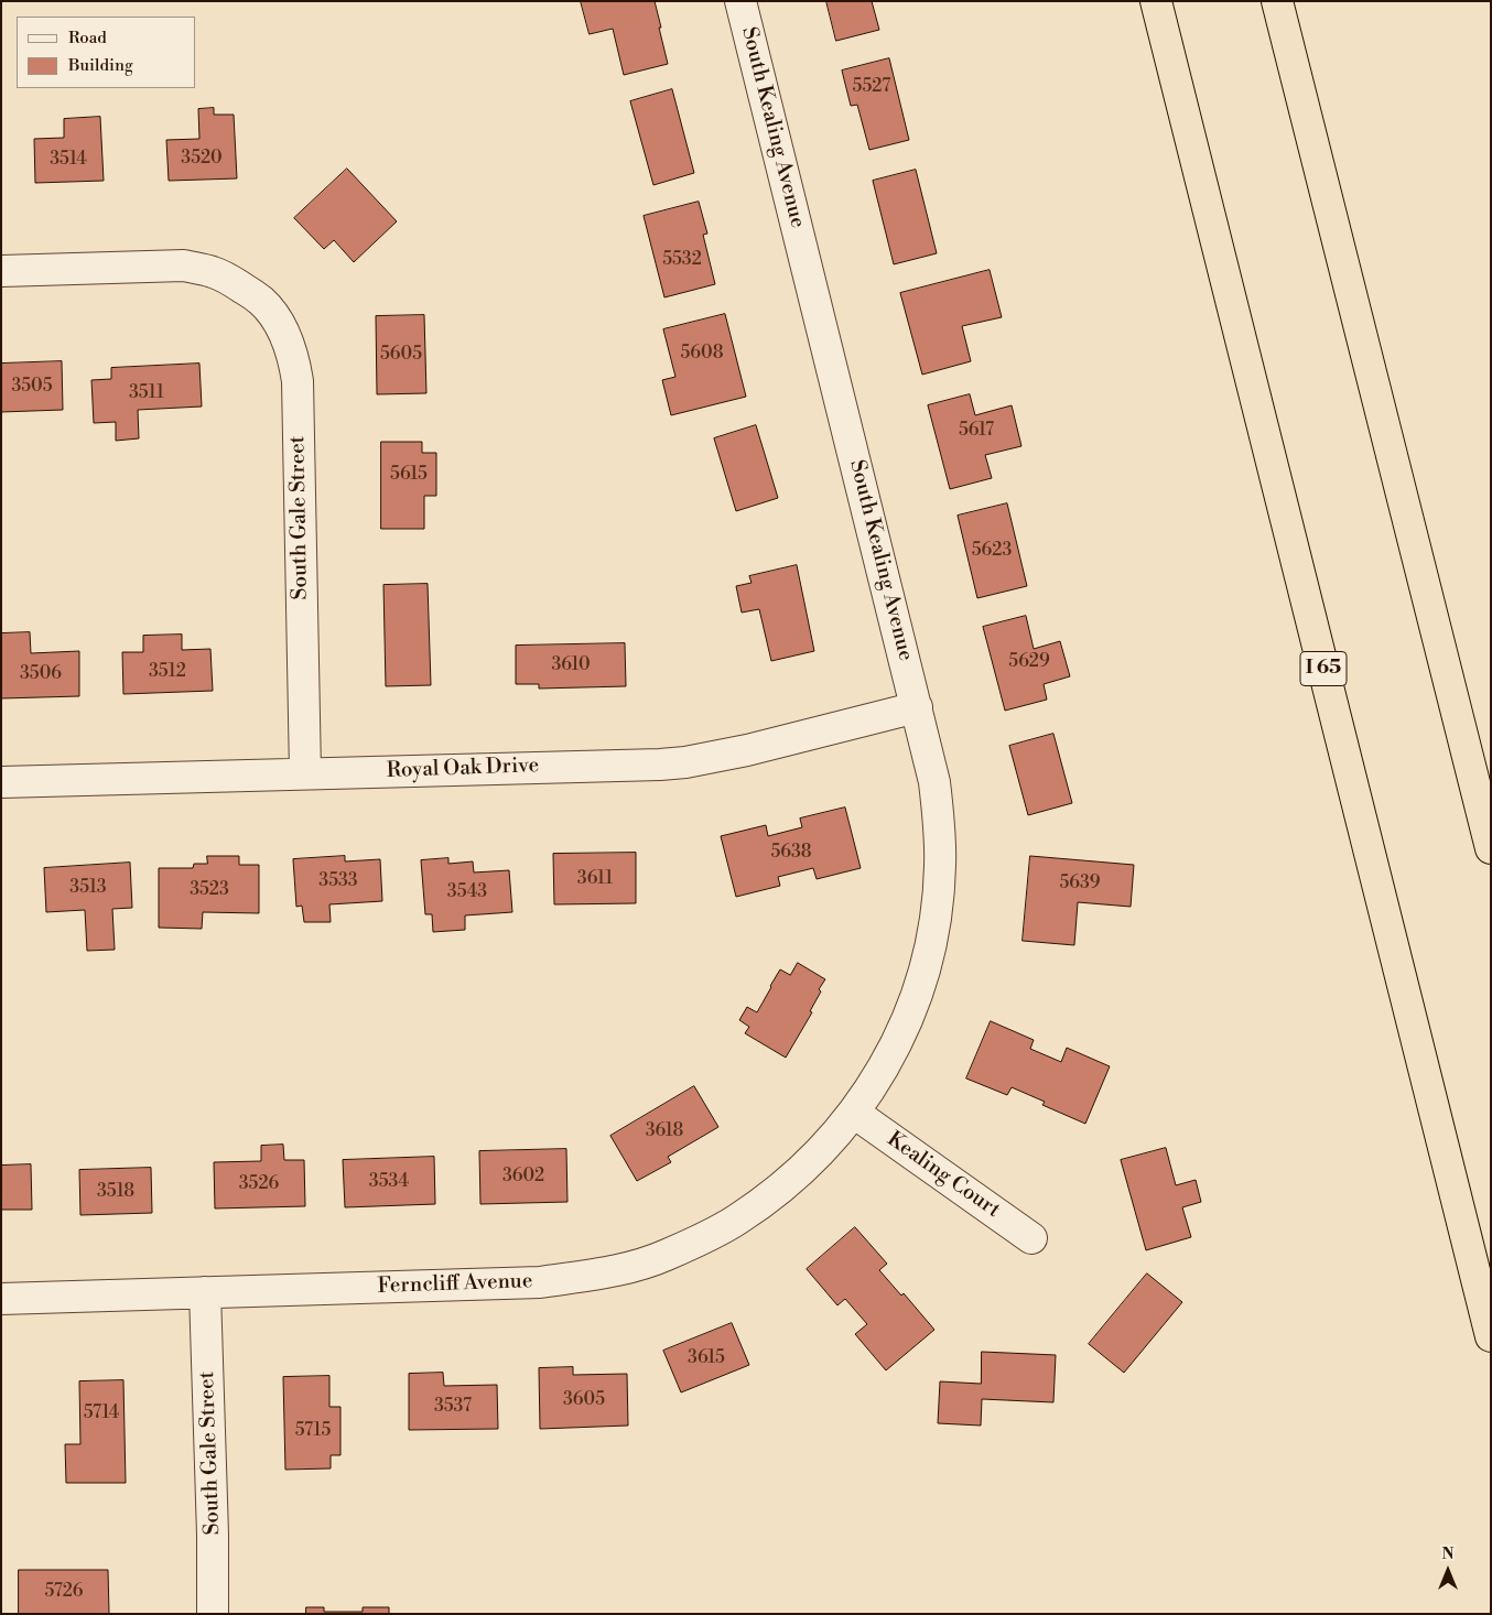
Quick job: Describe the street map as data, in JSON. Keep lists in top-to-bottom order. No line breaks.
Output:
{"streets":{"highway":["I 65"],"street":["South Kealing Avenue","South Gale Street","Royal Oak Drive","Kealing Court","Ferncliff Avenue"]},"crossings":[["South Kealing Avenue","Royal Oak Drive"],["South Kealing Avenue","Kealing Court"],["South Kealing Avenue","Ferncliff Avenue"],["South Gale Street","Royal Oak Drive"],["South Gale Street","Ferncliff Avenue"],["Kealing Court","Ferncliff Avenue"]],"house_numbers":["5527","3520","3514","5532","5608","5605","3505","3511","5617","5615","5623","5629","3610","3512","3506","5638","3611","3533","5639","3513","3523","3543","3618","3602","3534","3526","3518","3615","3605","3537","5714","5715","5726"],"legend":["Road","Building"],"north":"top"}
